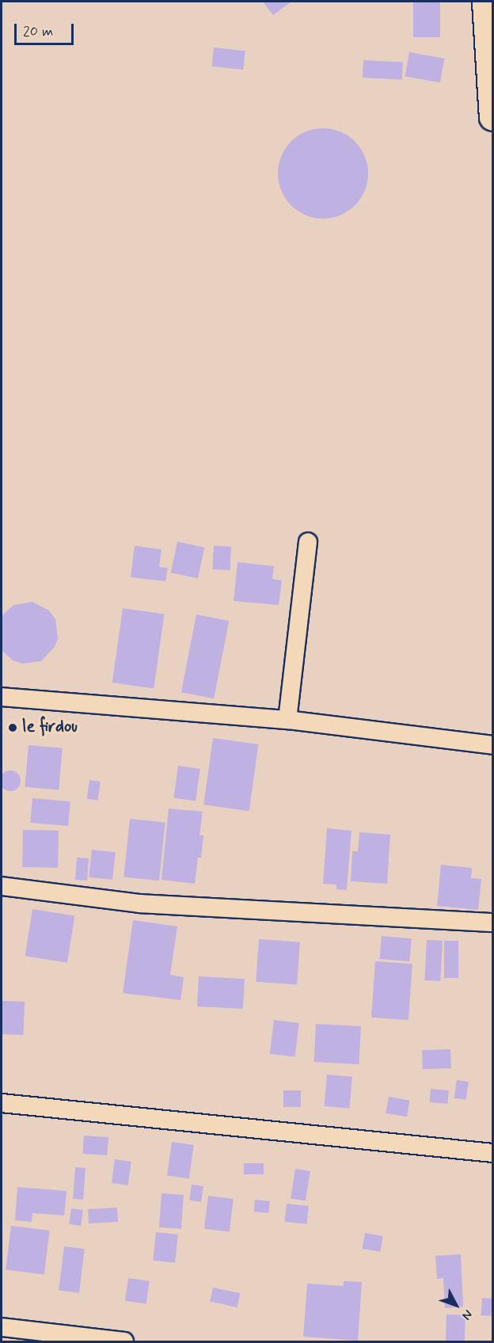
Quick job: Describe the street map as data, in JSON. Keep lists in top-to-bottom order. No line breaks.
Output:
{"places":["le firdou"],"scale_bar":"20 m","north":"bottom right"}
